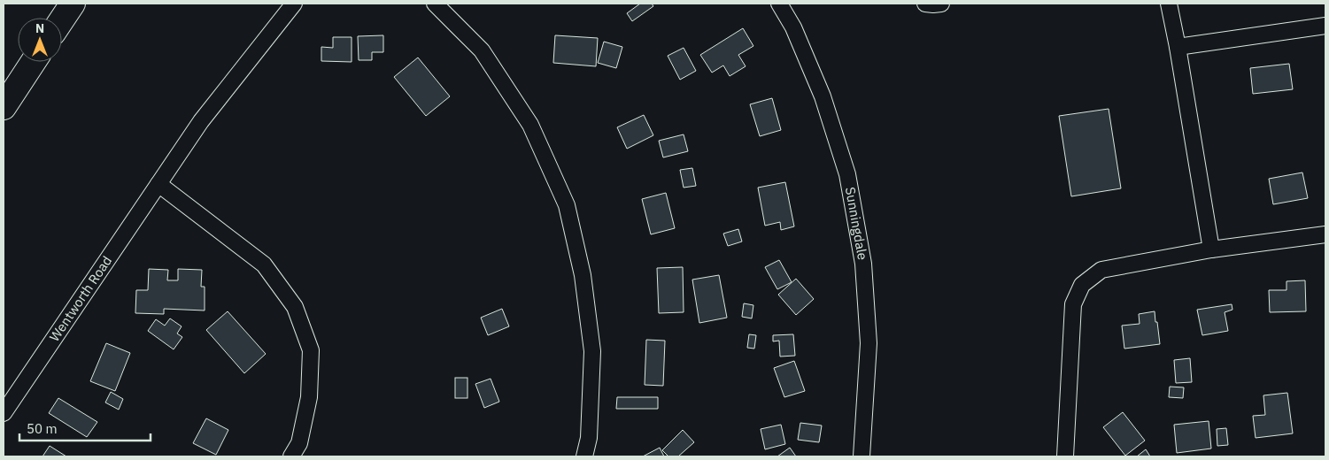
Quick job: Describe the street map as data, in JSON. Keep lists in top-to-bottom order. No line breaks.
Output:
{"streets":{"street":["Sunningdale","Wentworth Road"]},"scale_bar":"50 m","north":"top"}
